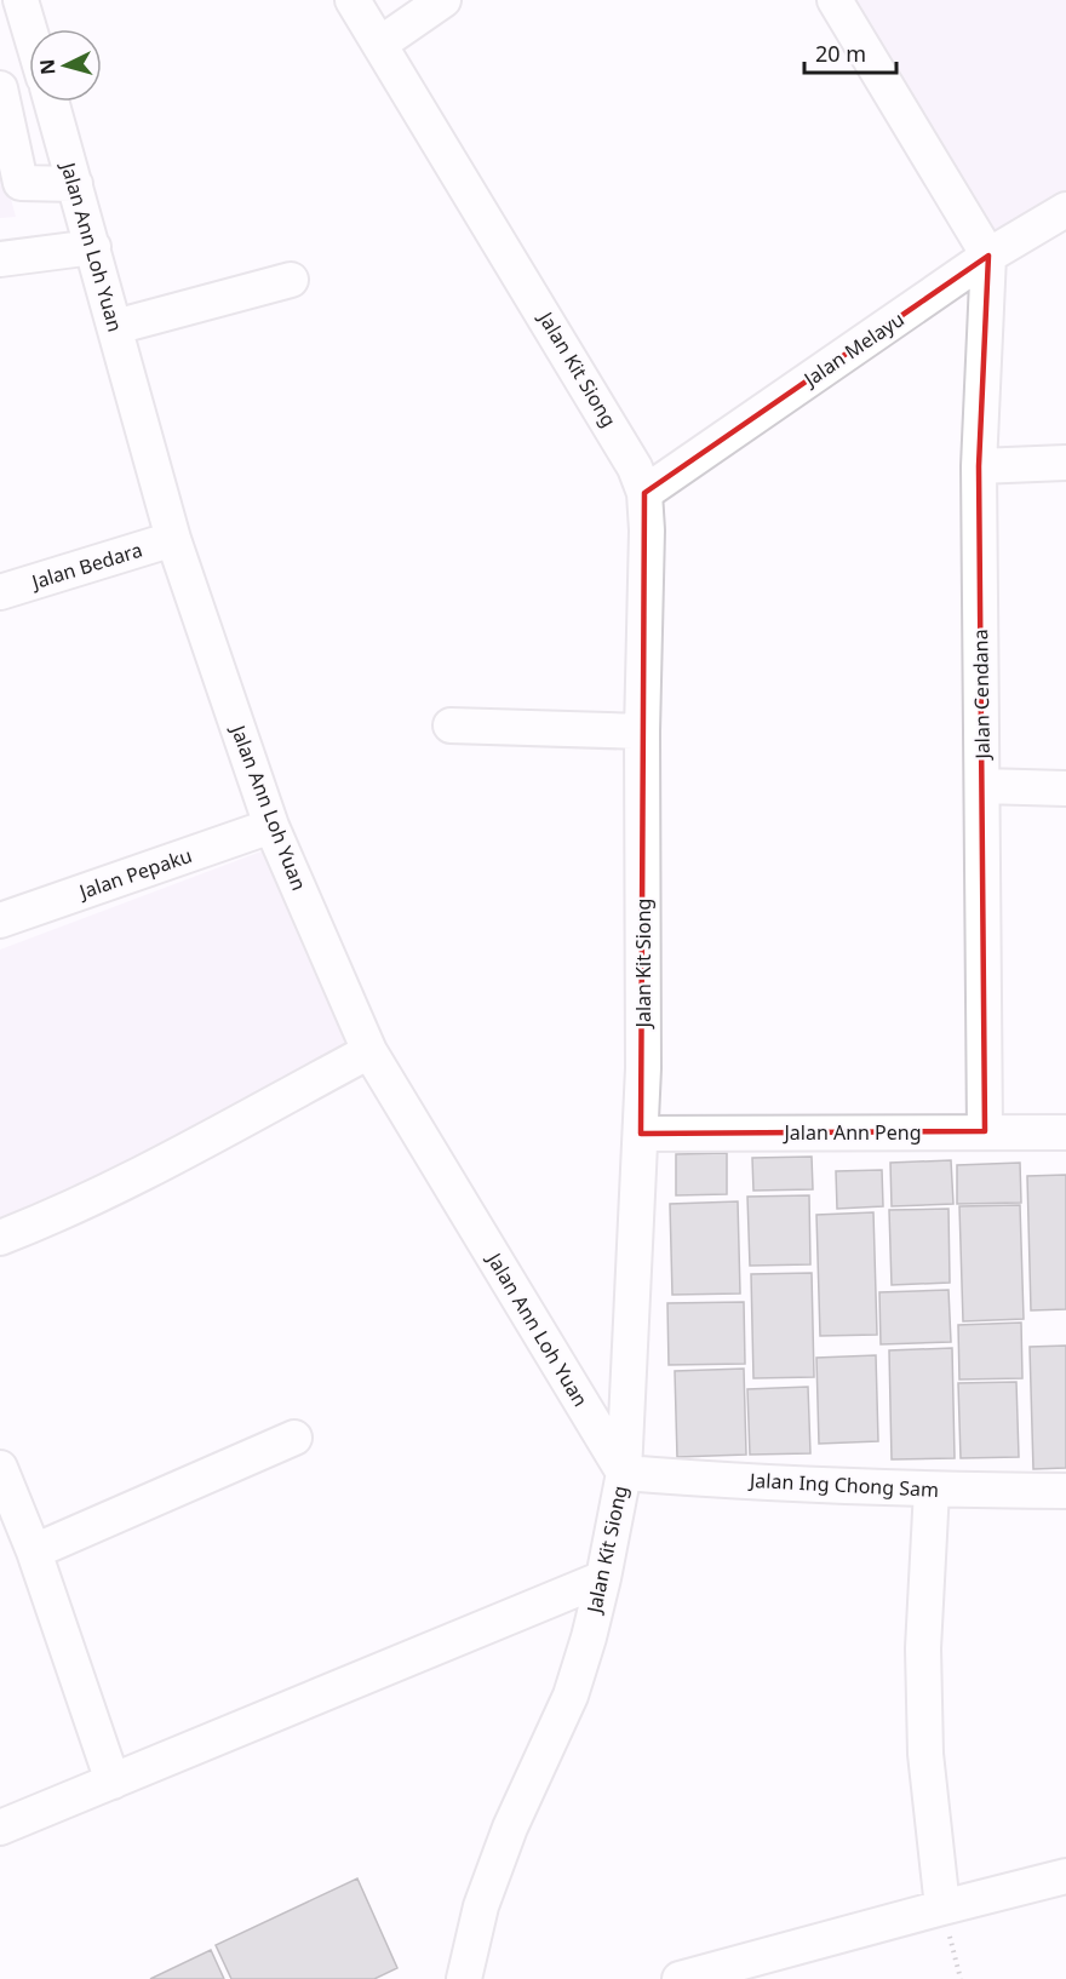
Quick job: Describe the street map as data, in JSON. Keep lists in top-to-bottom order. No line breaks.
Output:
{"streets":{"street":["Jalan Ann Loh Yuan","Jalan Melayu","Jalan Kit Siong","Jalan Bedara","Jalan Cendana","Jalan Pepaku","Jalan Ann Peng","Jalan Ing Chong Sam"]},"crossings":[["Jalan Ann Loh Yuan","Jalan Kit Siong"],["Jalan Ann Loh Yuan","Jalan Bedara"],["Jalan Ann Loh Yuan","Jalan Pepaku"],["Jalan Ann Loh Yuan","Jalan Ing Chong Sam"],["Jalan Melayu","Jalan Kit Siong"],["Jalan Melayu","Jalan Cendana"],["Jalan Kit Siong","Jalan Ann Peng"],["Jalan Kit Siong","Jalan Ing Chong Sam"],["Jalan Cendana","Jalan Ann Peng"]],"scale_bar":"20 m","north":"left"}
